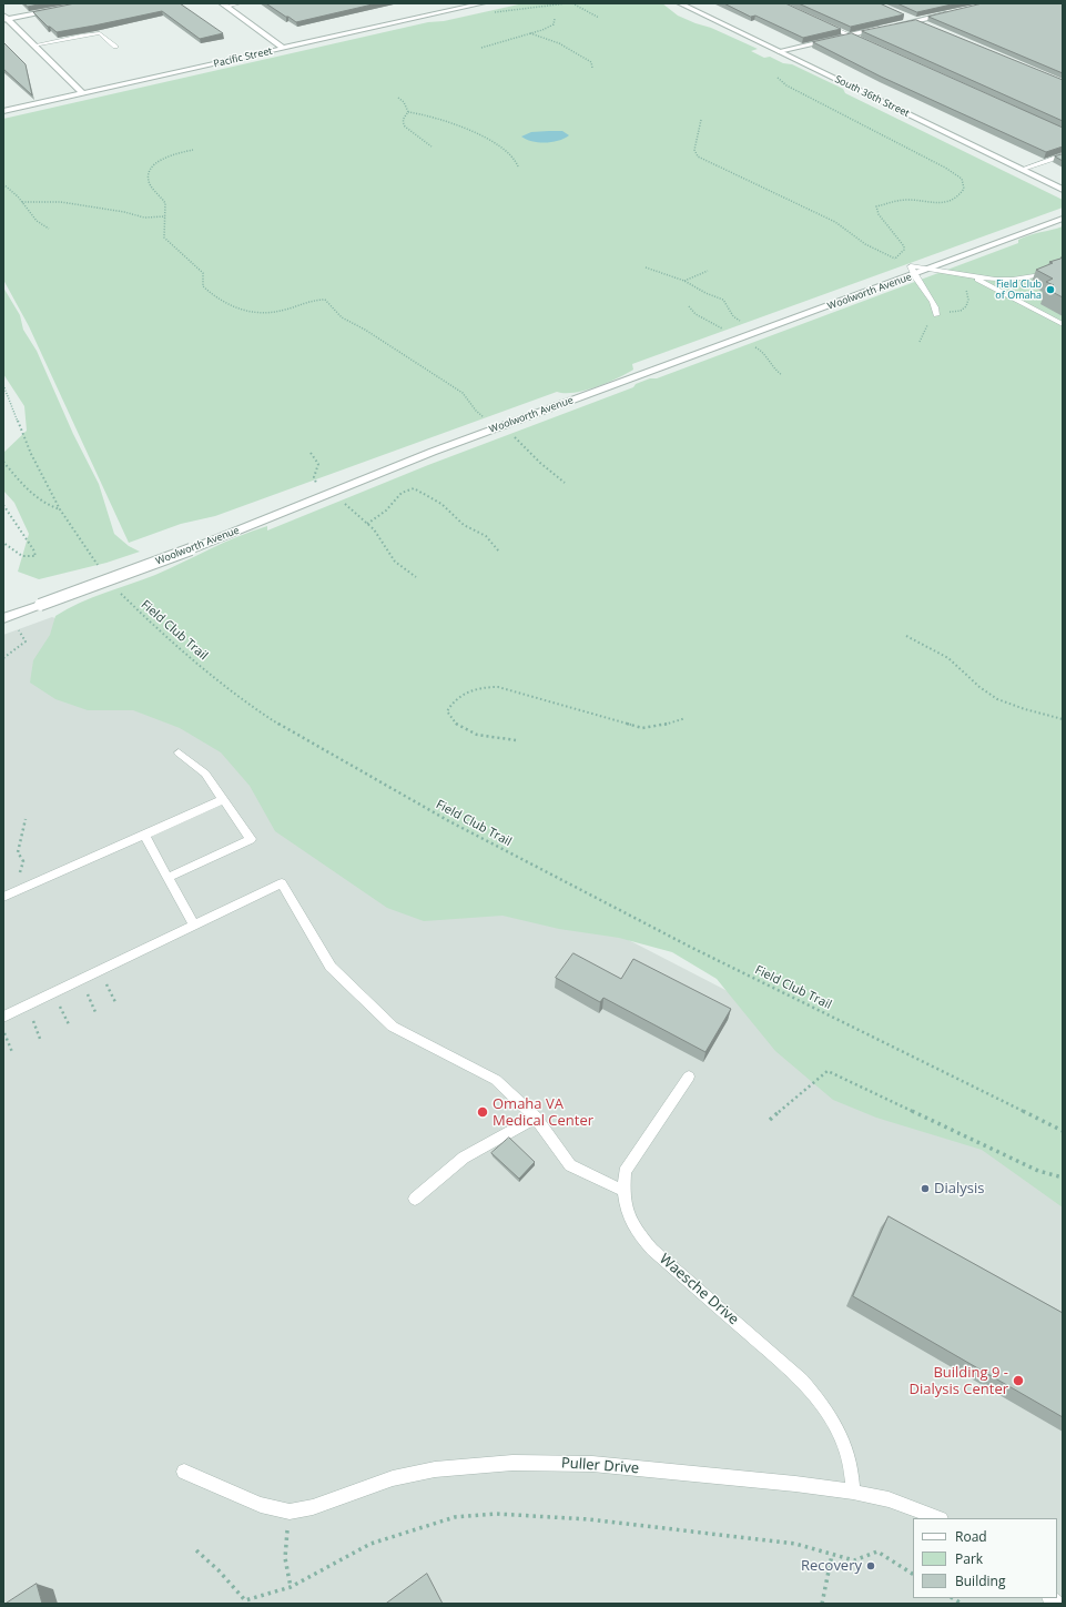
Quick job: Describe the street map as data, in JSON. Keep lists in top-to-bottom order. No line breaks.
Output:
{"streets":{"street":["Pacific Street","South 36th Street","Woolworth Avenue"],"lane":["Waesche Drive","Puller Drive"],"path":["Field Club Trail"]},"crossings":[["Waesche Drive","Puller Drive"]],"places":["Field Club of Omaha","Omaha VA Medical Center","Dialysis","Building 9 - Dialysis Center","Recovery"],"legend":["Road","Park","Building"]}
